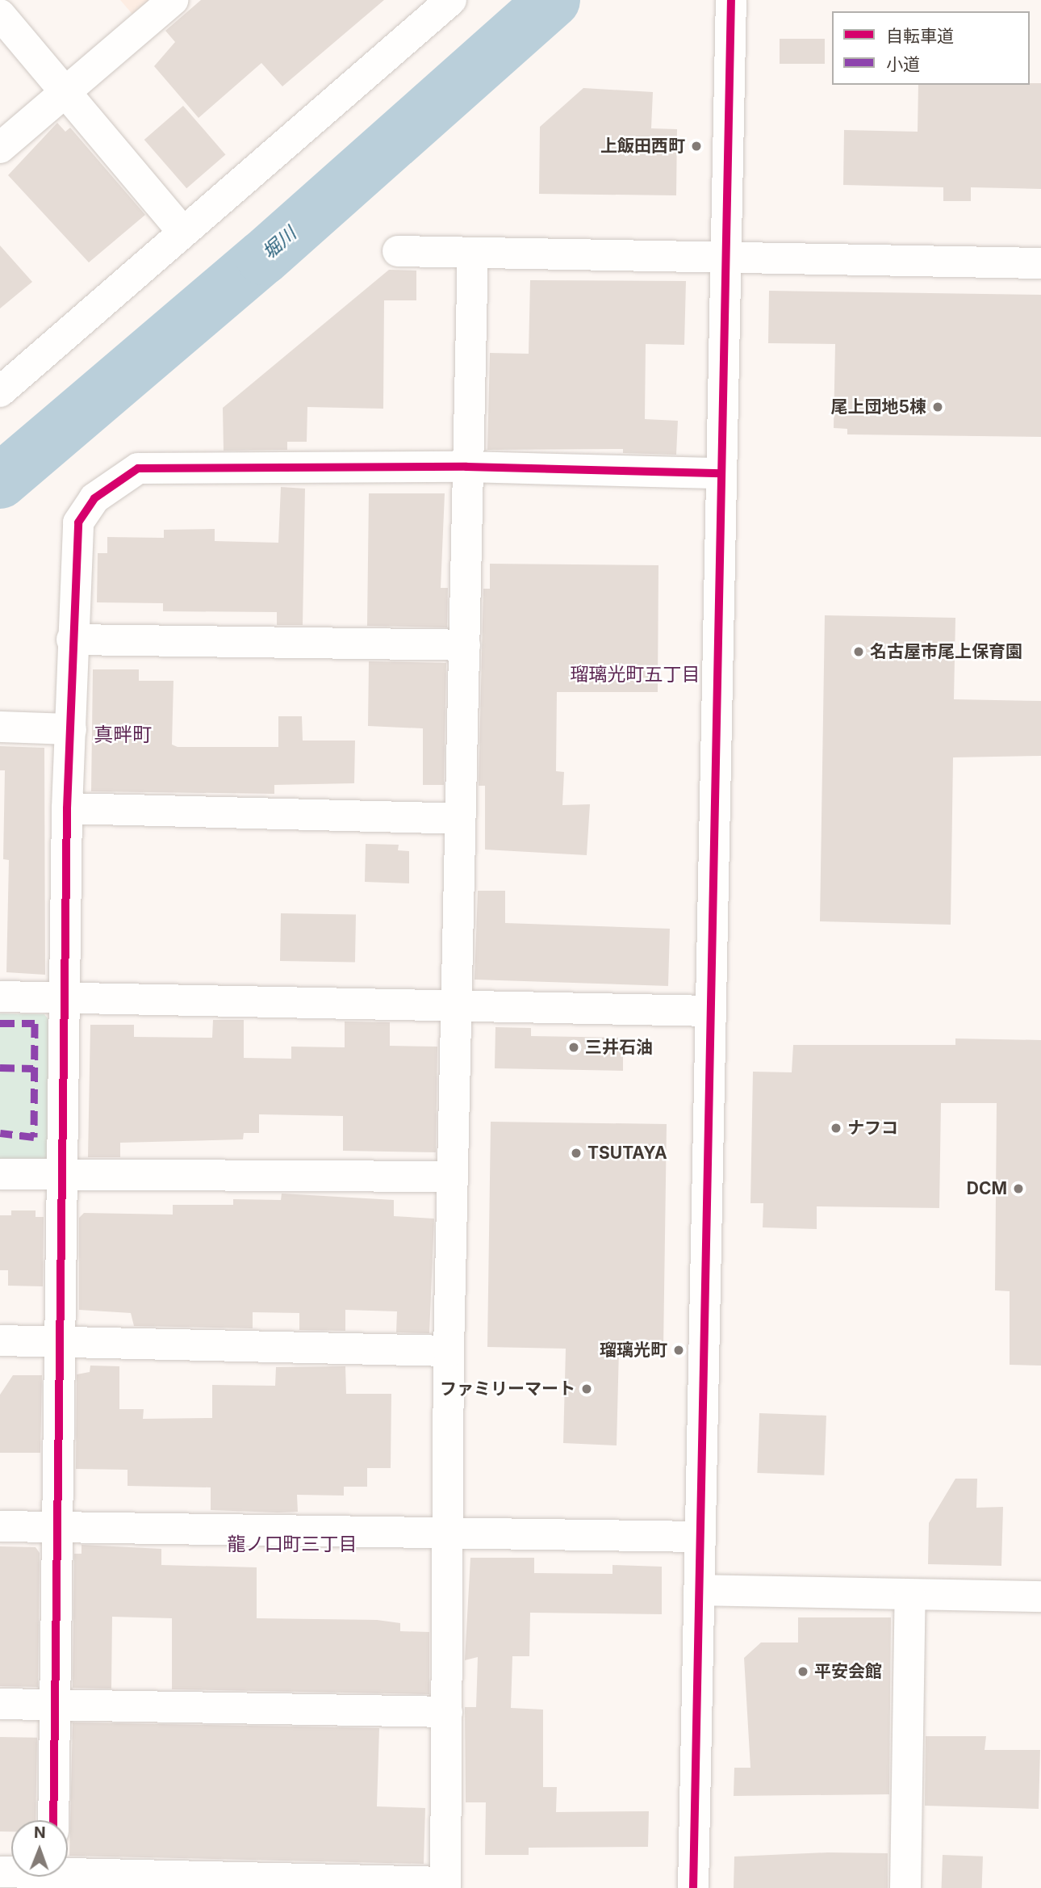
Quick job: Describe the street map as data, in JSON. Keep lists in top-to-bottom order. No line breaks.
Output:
{"districts":["瑠璃光町五丁目","真畔町","龍ノ口町三丁目"],"water":["堀川"],"places":["上飯田西町","尾上団地5棟","名古屋市尾上保育園","三井石油","ナフコ","TSUTAYA","DCM","瑠璃光町","ファミリーマート","平安会館"],"legend":["自転車道","小道"],"north":"top"}
